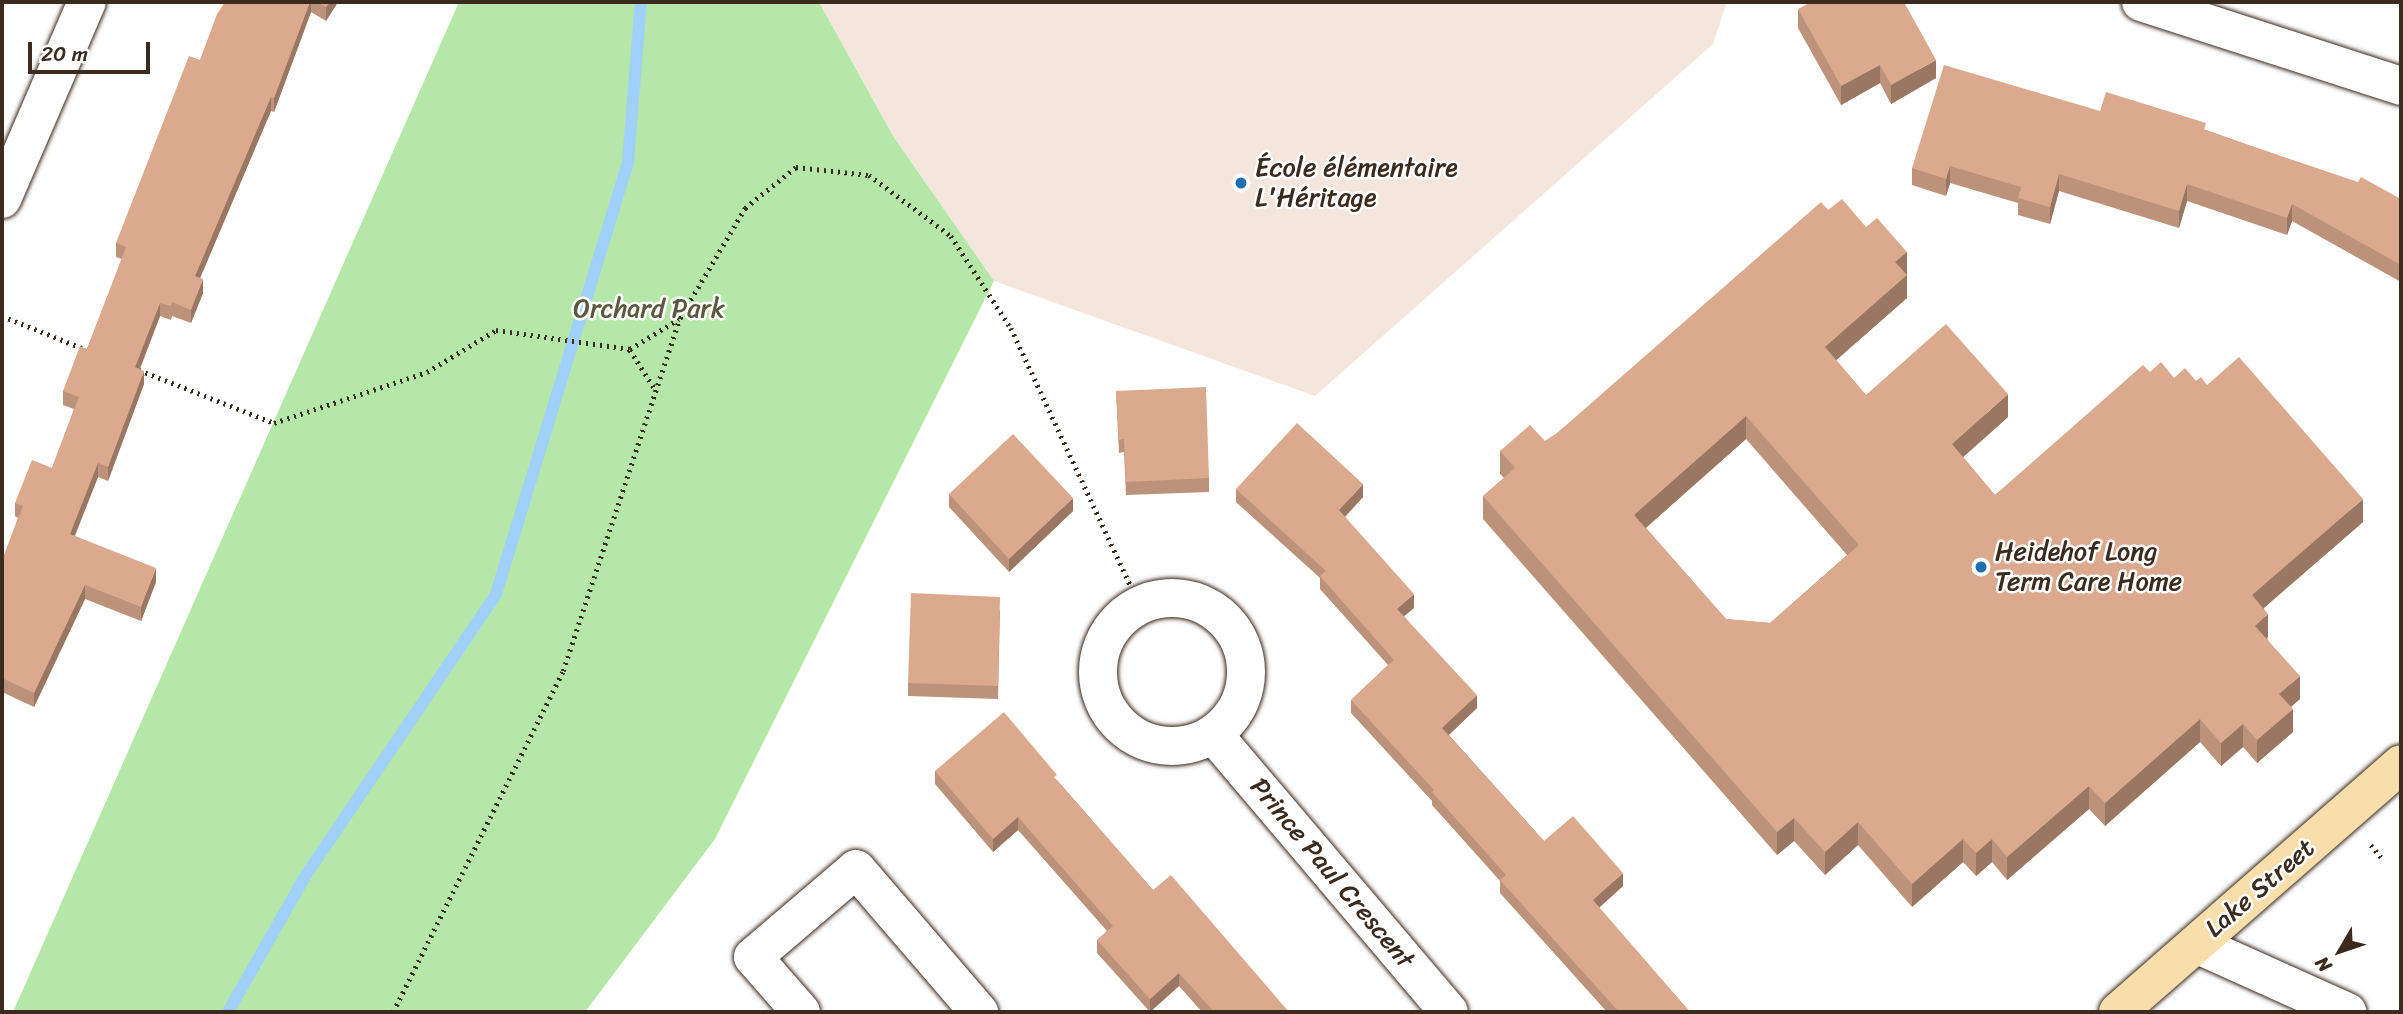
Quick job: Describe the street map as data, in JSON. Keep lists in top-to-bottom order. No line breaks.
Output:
{"streets":{"main road":["Lake Street"],"street":["Prince Paul Crescent"]},"parks":["Orchard Park"],"places":["École élémentaire L'Héritage","Heidehof Long Term Care Home"],"scale_bar":"20 m","north":"bottom left"}
